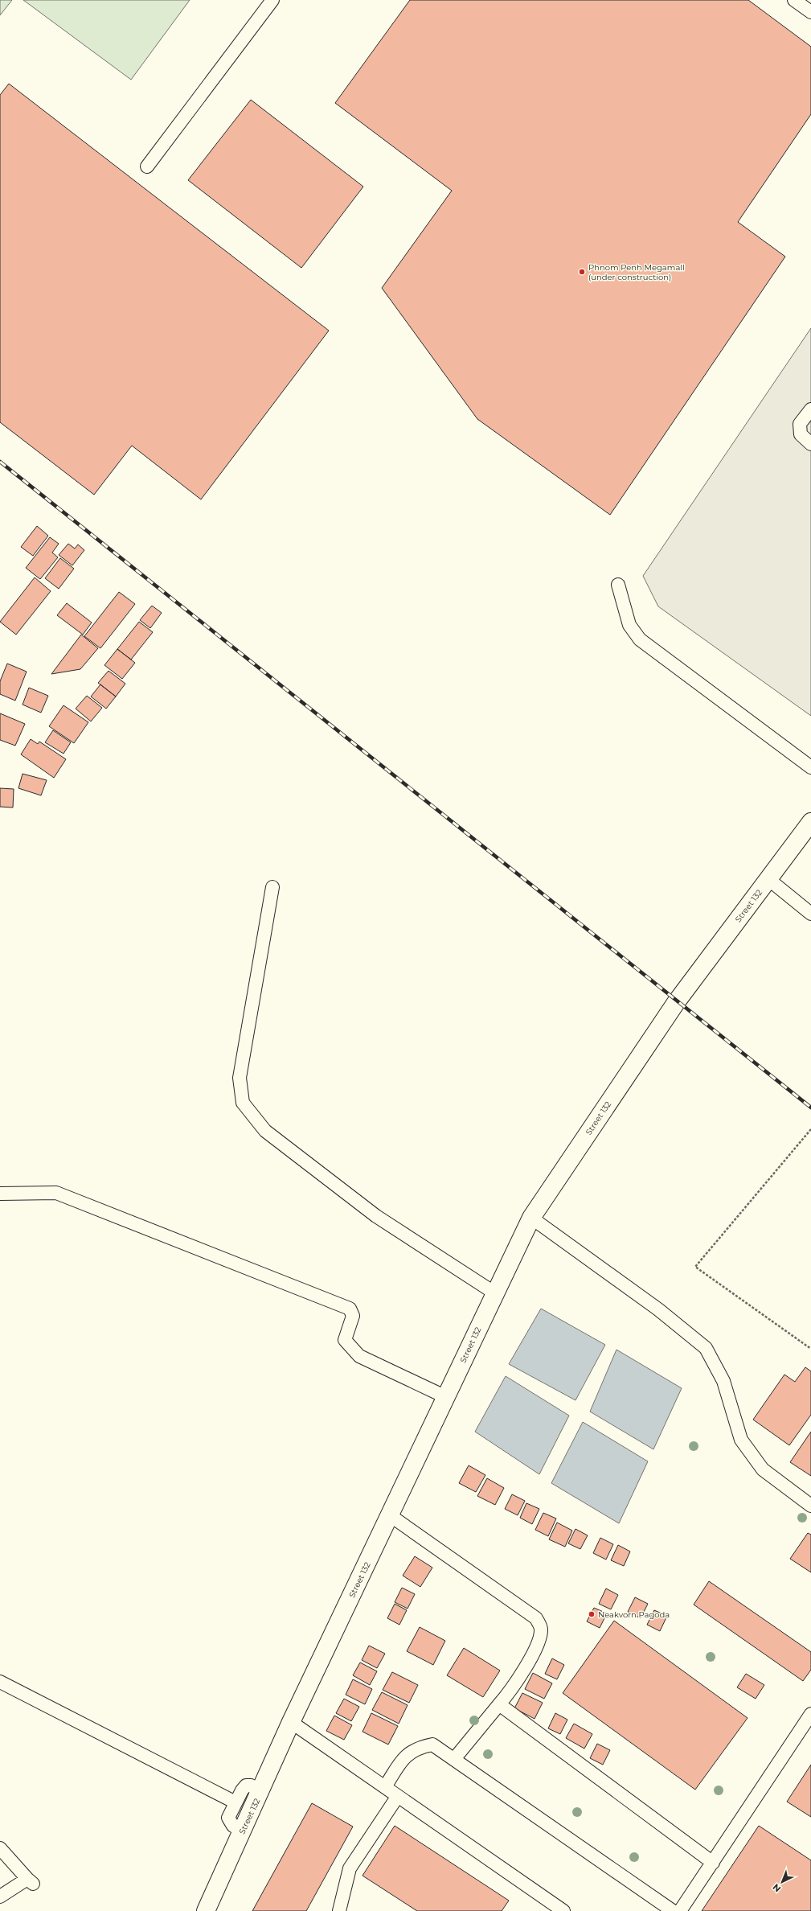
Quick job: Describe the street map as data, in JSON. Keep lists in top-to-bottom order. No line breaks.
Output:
{"streets":{"street":["Street 132"]},"places":["Phnom Penh Megamall (under construction)","Neakvorn Pagoda"],"north":"bottom left"}
